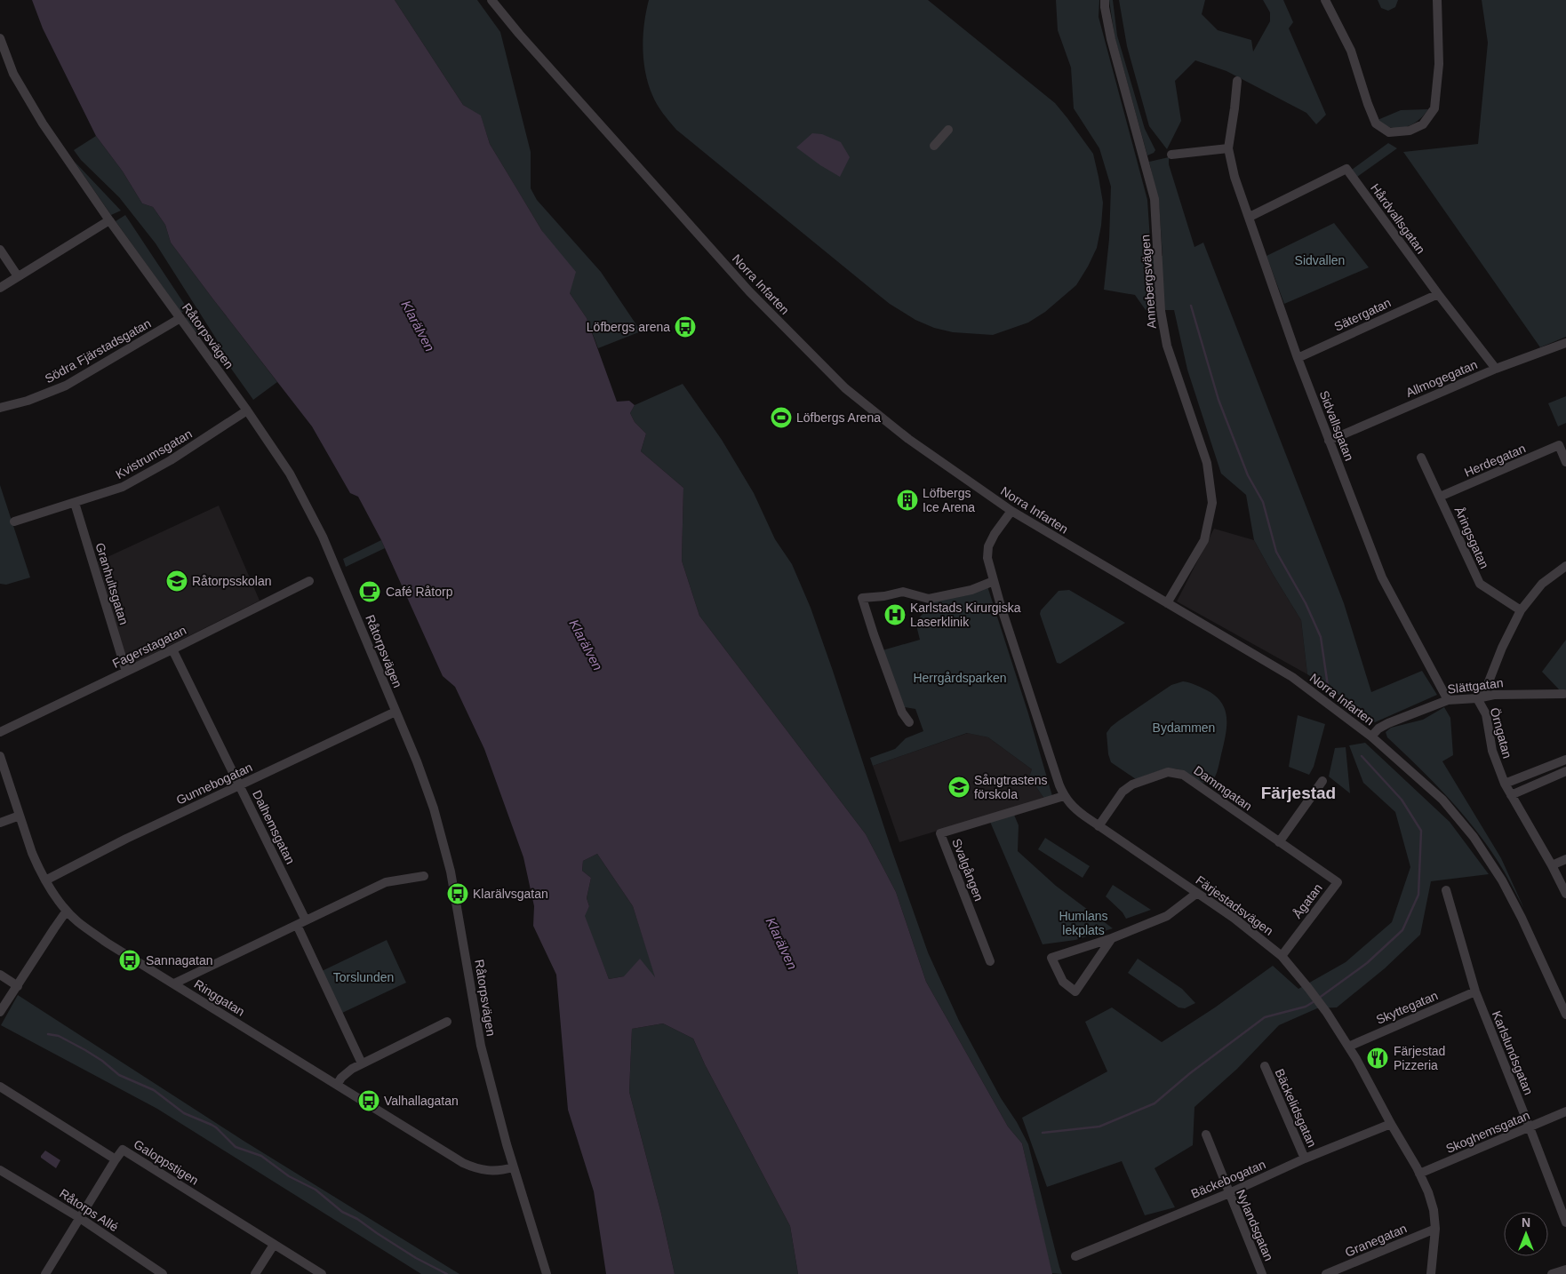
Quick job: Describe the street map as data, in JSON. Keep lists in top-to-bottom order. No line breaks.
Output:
{"streets":{"street":["Hårdvallsgatan","Annebergsvägen","Norra Infarten","Sätergatan","Råtorpsvägen","Södra Fjärstadsgatan","Allmogegatan","Sidvallsgatan","Kvistrumsgatan","Herdegatan","Åringsgatan","Granhultsgatan","Fagerstagatan","Slättgatan","Örngatan","Gunnebogatan","Dammgatan","Dalhemsgatan","Svalgången","Ågatan","Färjestadsvägen","Ringgatan","Skyttegatan","Karlslundsgatan","Bäckelidsgatan","Skoghemsgatan","Galoppstigen","Bäckebogatan","Råtorps Allé","Nylandsgatan","Granegatan"]},"crossings":[["Hårdvallsgatan","Sätergatan"],["Hårdvallsgatan","Allmogegatan"],["Hårdvallsgatan","Sidvallsgatan"],["Annebergsvägen","Norra Infarten"],["Norra Infarten","Slättgatan"],["Norra Infarten","Färjestadsvägen"],["Sätergatan","Sidvallsgatan"],["Råtorpsvägen","Södra Fjärstadsgatan"],["Råtorpsvägen","Kvistrumsgatan"],["Råtorpsvägen","Gunnebogatan"],["Råtorpsvägen","Ringgatan"],["Allmogegatan","Sidvallsgatan"],["Sidvallsgatan","Slättgatan"],["Kvistrumsgatan","Granhultsgatan"],["Herdegatan","Åringsgatan"],["Åringsgatan","Örngatan"],["Granhultsgatan","Fagerstagatan"],["Fagerstagatan","Dalhemsgatan"],["Slättgatan","Örngatan"],["Gunnebogatan","Dalhemsgatan"],["Gunnebogatan","Ringgatan"],["Dammgatan","Ågatan"],["Dammgatan","Färjestadsvägen"],["Svalgången","Färjestadsvägen"],["Ågatan","Färjestadsvägen"],["Färjestadsvägen","Skyttegatan"],["Färjestadsvägen","Skoghemsgatan"],["Färjestadsvägen","Bäckebogatan"],["Färjestadsvägen","Granegatan"],["Skyttegatan","Karlslundsgatan"],["Karlslundsgatan","Skoghemsgatan"],["Bäckelidsgatan","Bäckebogatan"],["Bäckebogatan","Nylandsgatan"]],"districts":["Färjestad"],"water":["Klarälven"],"parks":["Sidvallen","Herrgårdsparken","Bydammen","Humlans lekplats","Torslunden"],"places":{"bus stop":["Löfbergs arena","Klarälvsgatan","Sannagatan","Valhallagatan"],"sports":["Löfbergs Arena"],"building":["Löfbergs Ice Arena"],"school or university":["Råtorpsskolan","Sångtrastens förskola"],"cafe":["Café Råtorp"],"hospital":["Karlstads Kirurgiska Laserklinik"],"restaurant":["Färjestad Pizzeria"]},"north":"top"}
